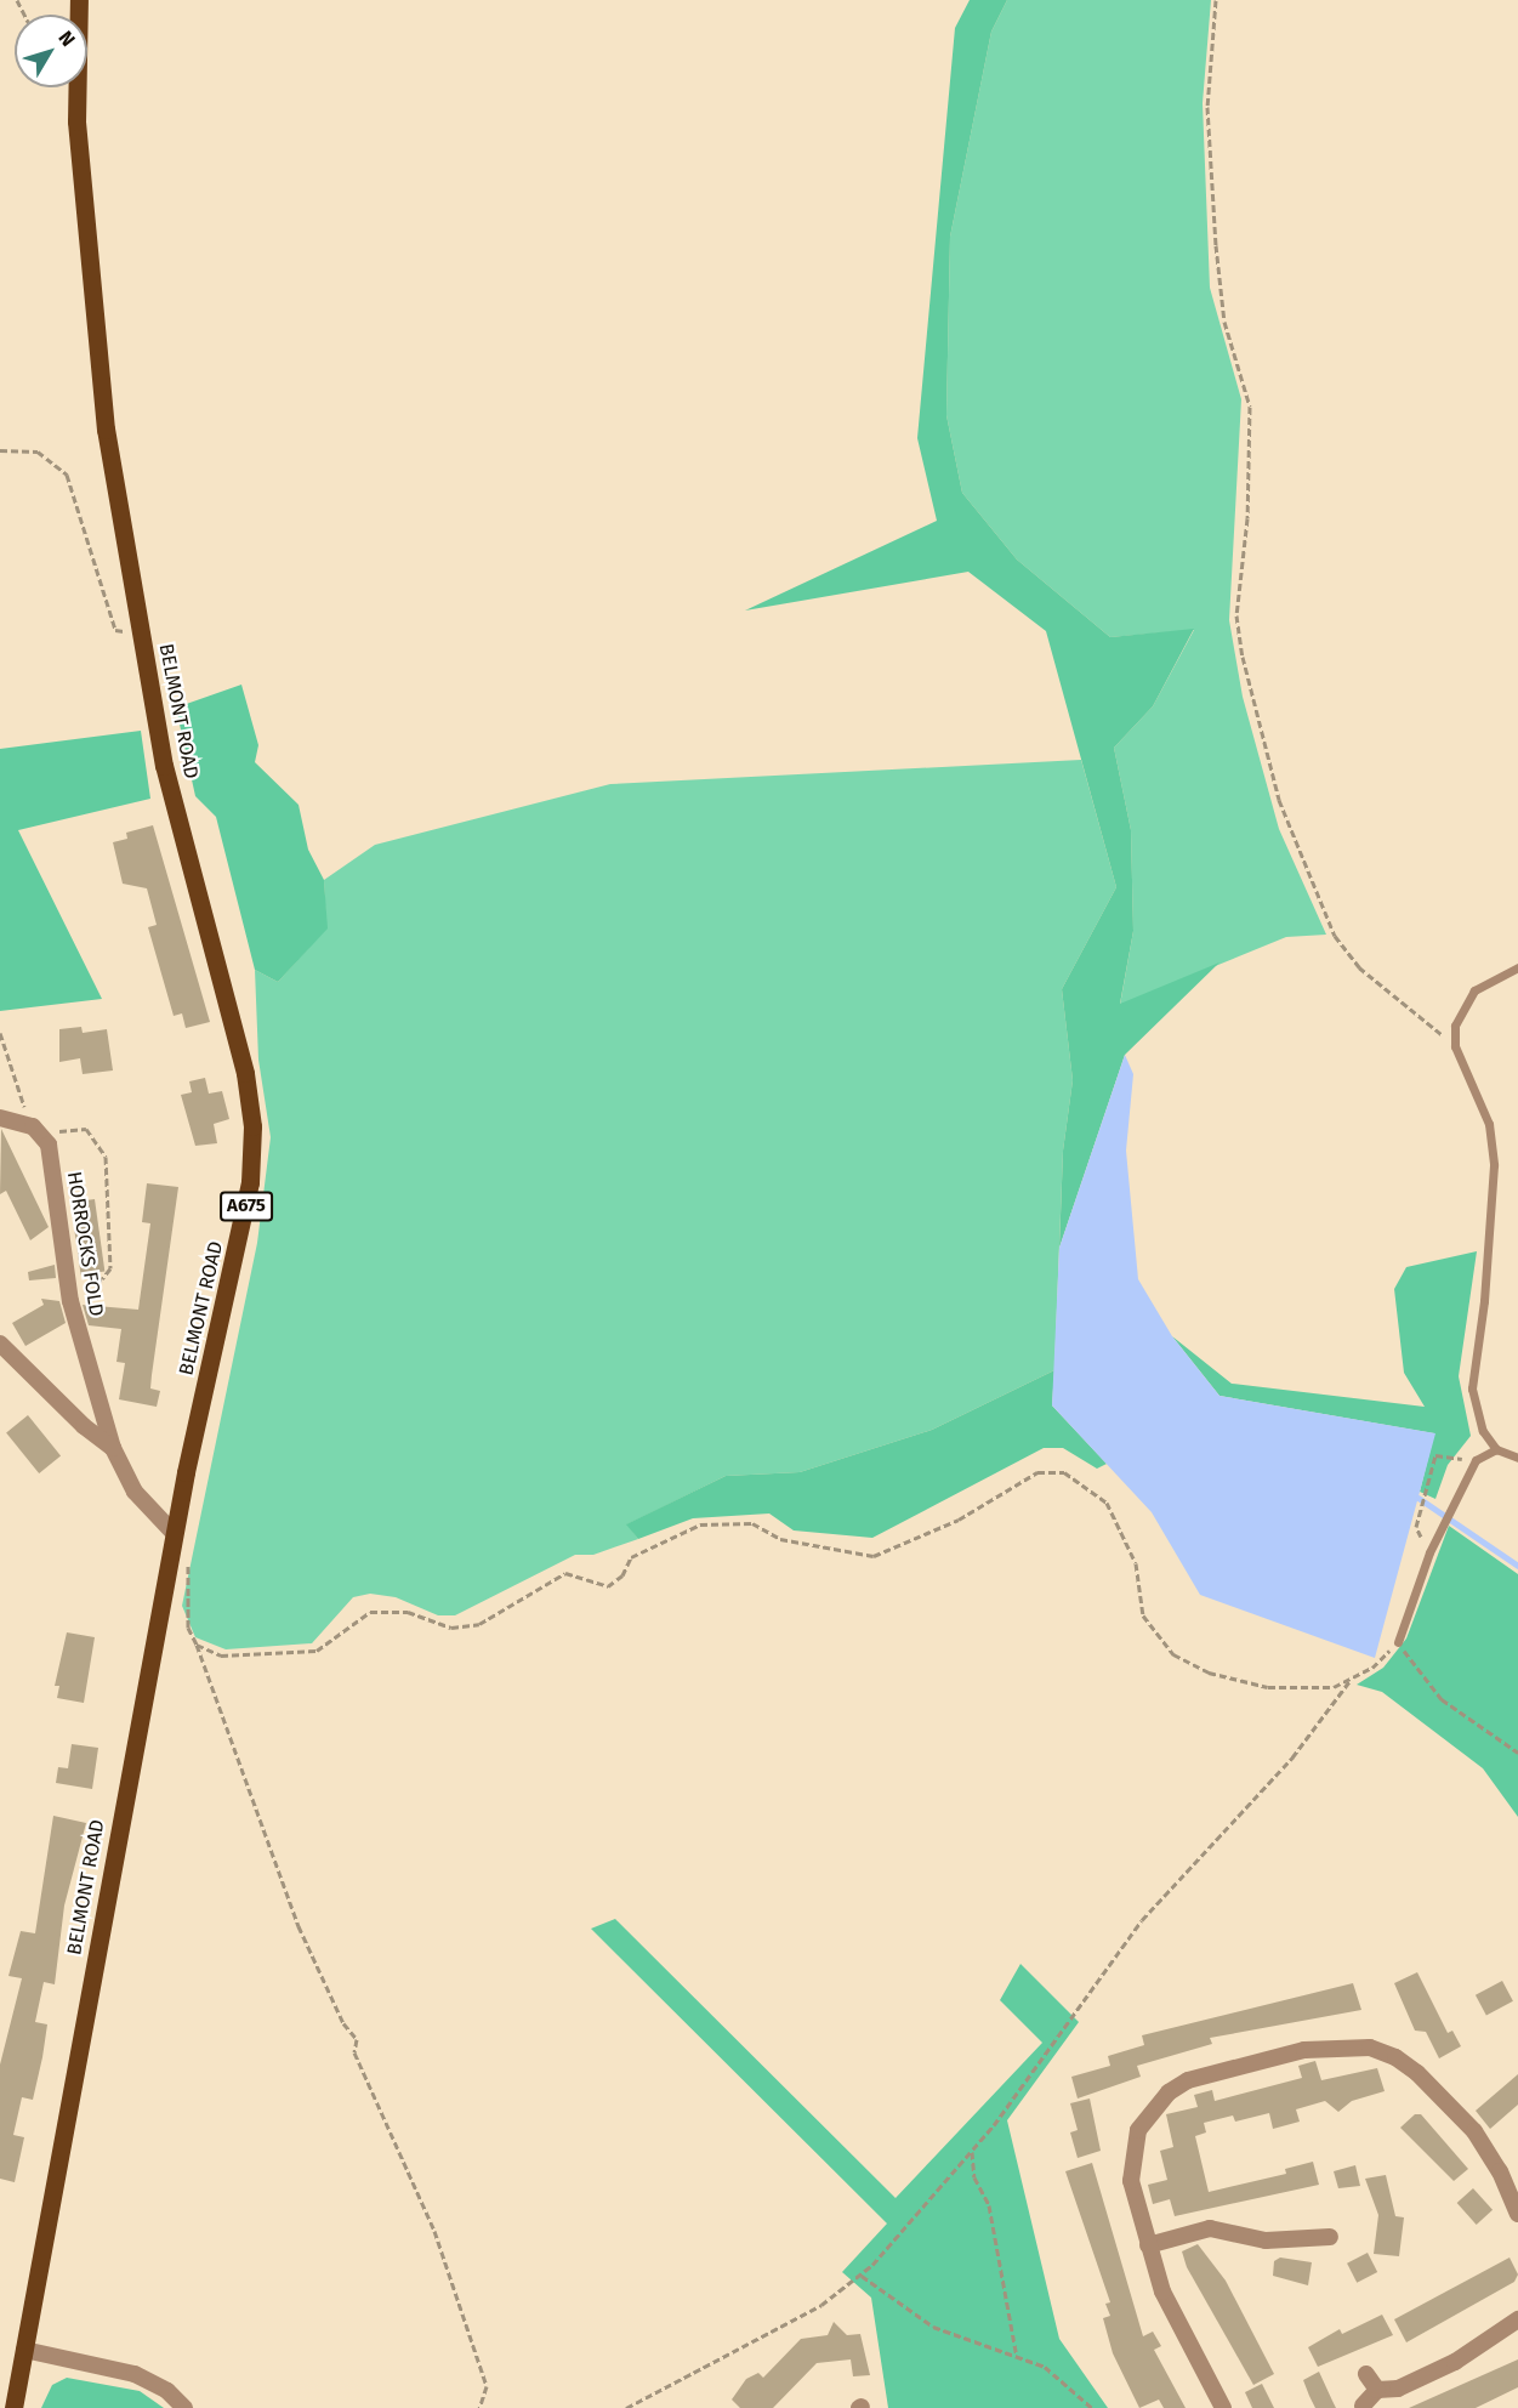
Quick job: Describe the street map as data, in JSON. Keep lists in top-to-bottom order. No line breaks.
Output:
{"streets":{"main road":["BELMONT ROAD","A675"],"street":["HORROCKS FOLD"]},"crossings":[["BELMONT ROAD","HORROCKS FOLD"]],"north":"top right"}
